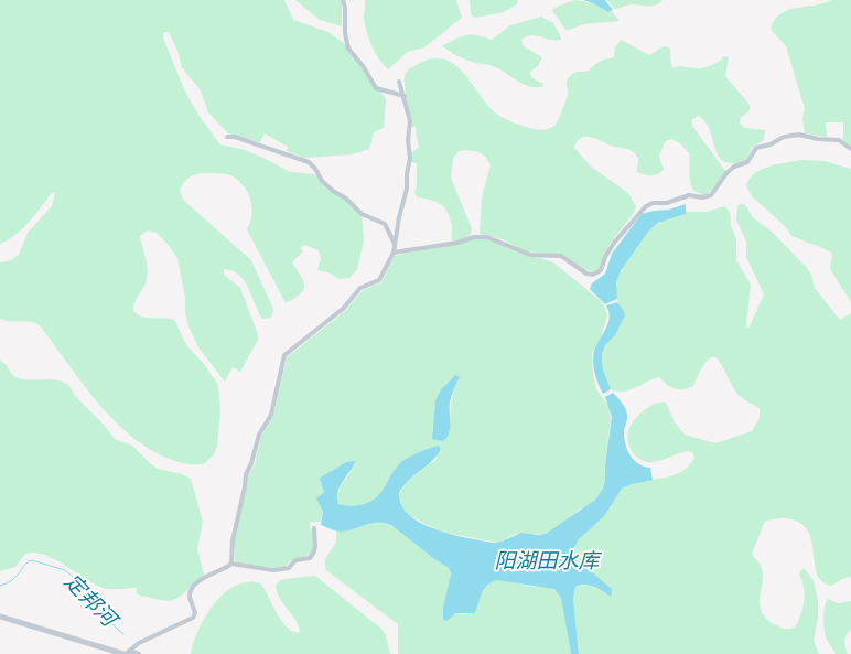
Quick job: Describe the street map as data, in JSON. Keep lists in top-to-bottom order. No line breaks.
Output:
{"water":["阳湖田水库","定邦河"]}
